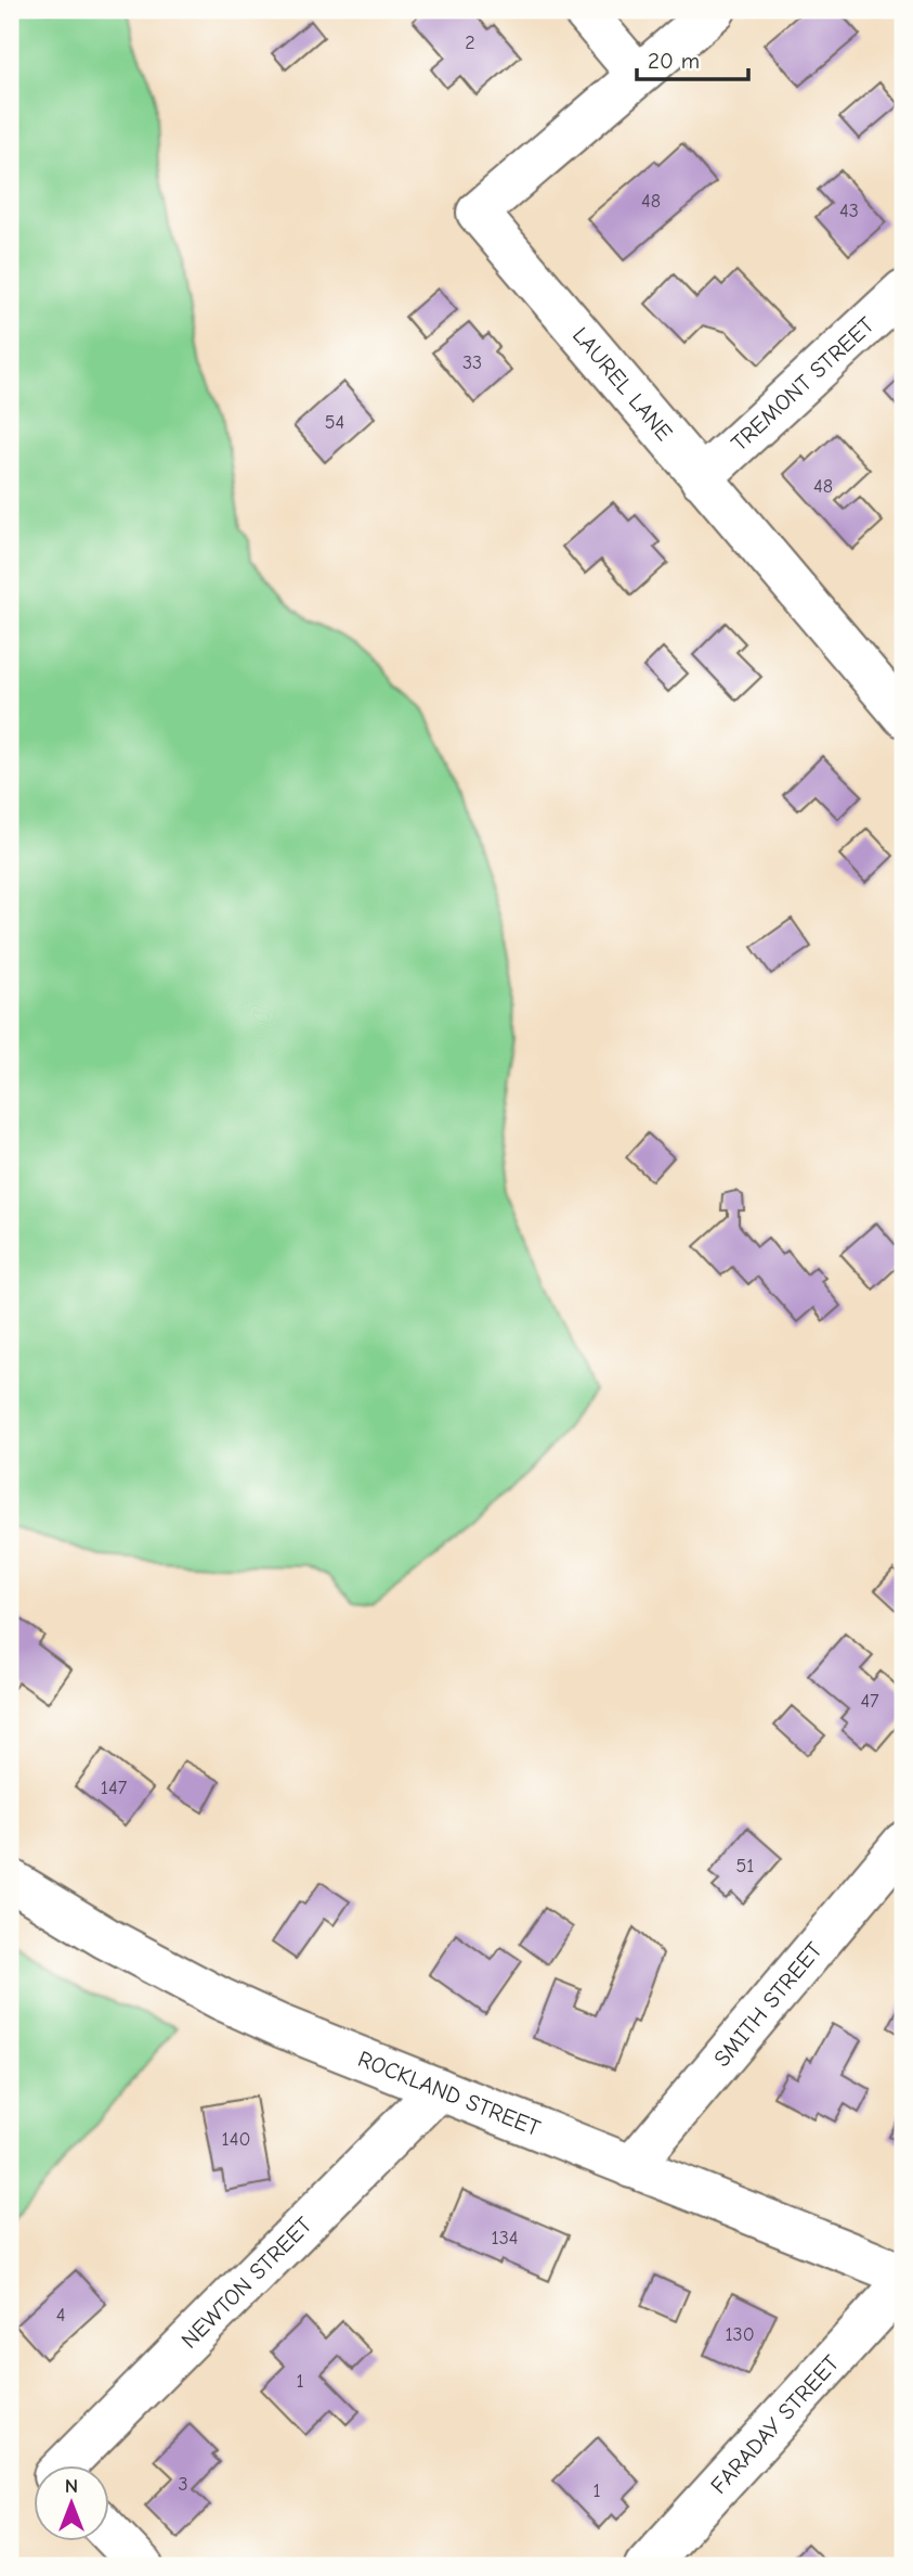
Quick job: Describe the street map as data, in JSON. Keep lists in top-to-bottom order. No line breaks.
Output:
{"streets":{"street":["LAUREL LANE","TREMONT STREET","SMITH STREET","ROCKLAND STREET","NEWTON STREET","FARADAY STREET"]},"crossings":[["LAUREL LANE","TREMONT STREET"],["SMITH STREET","ROCKLAND STREET"],["ROCKLAND STREET","NEWTON STREET"]],"house_numbers":["2","48","43","33","54","48","47","147","51","140","134","4","130","1","3","1"],"scale_bar":"20 m","north":"top"}
